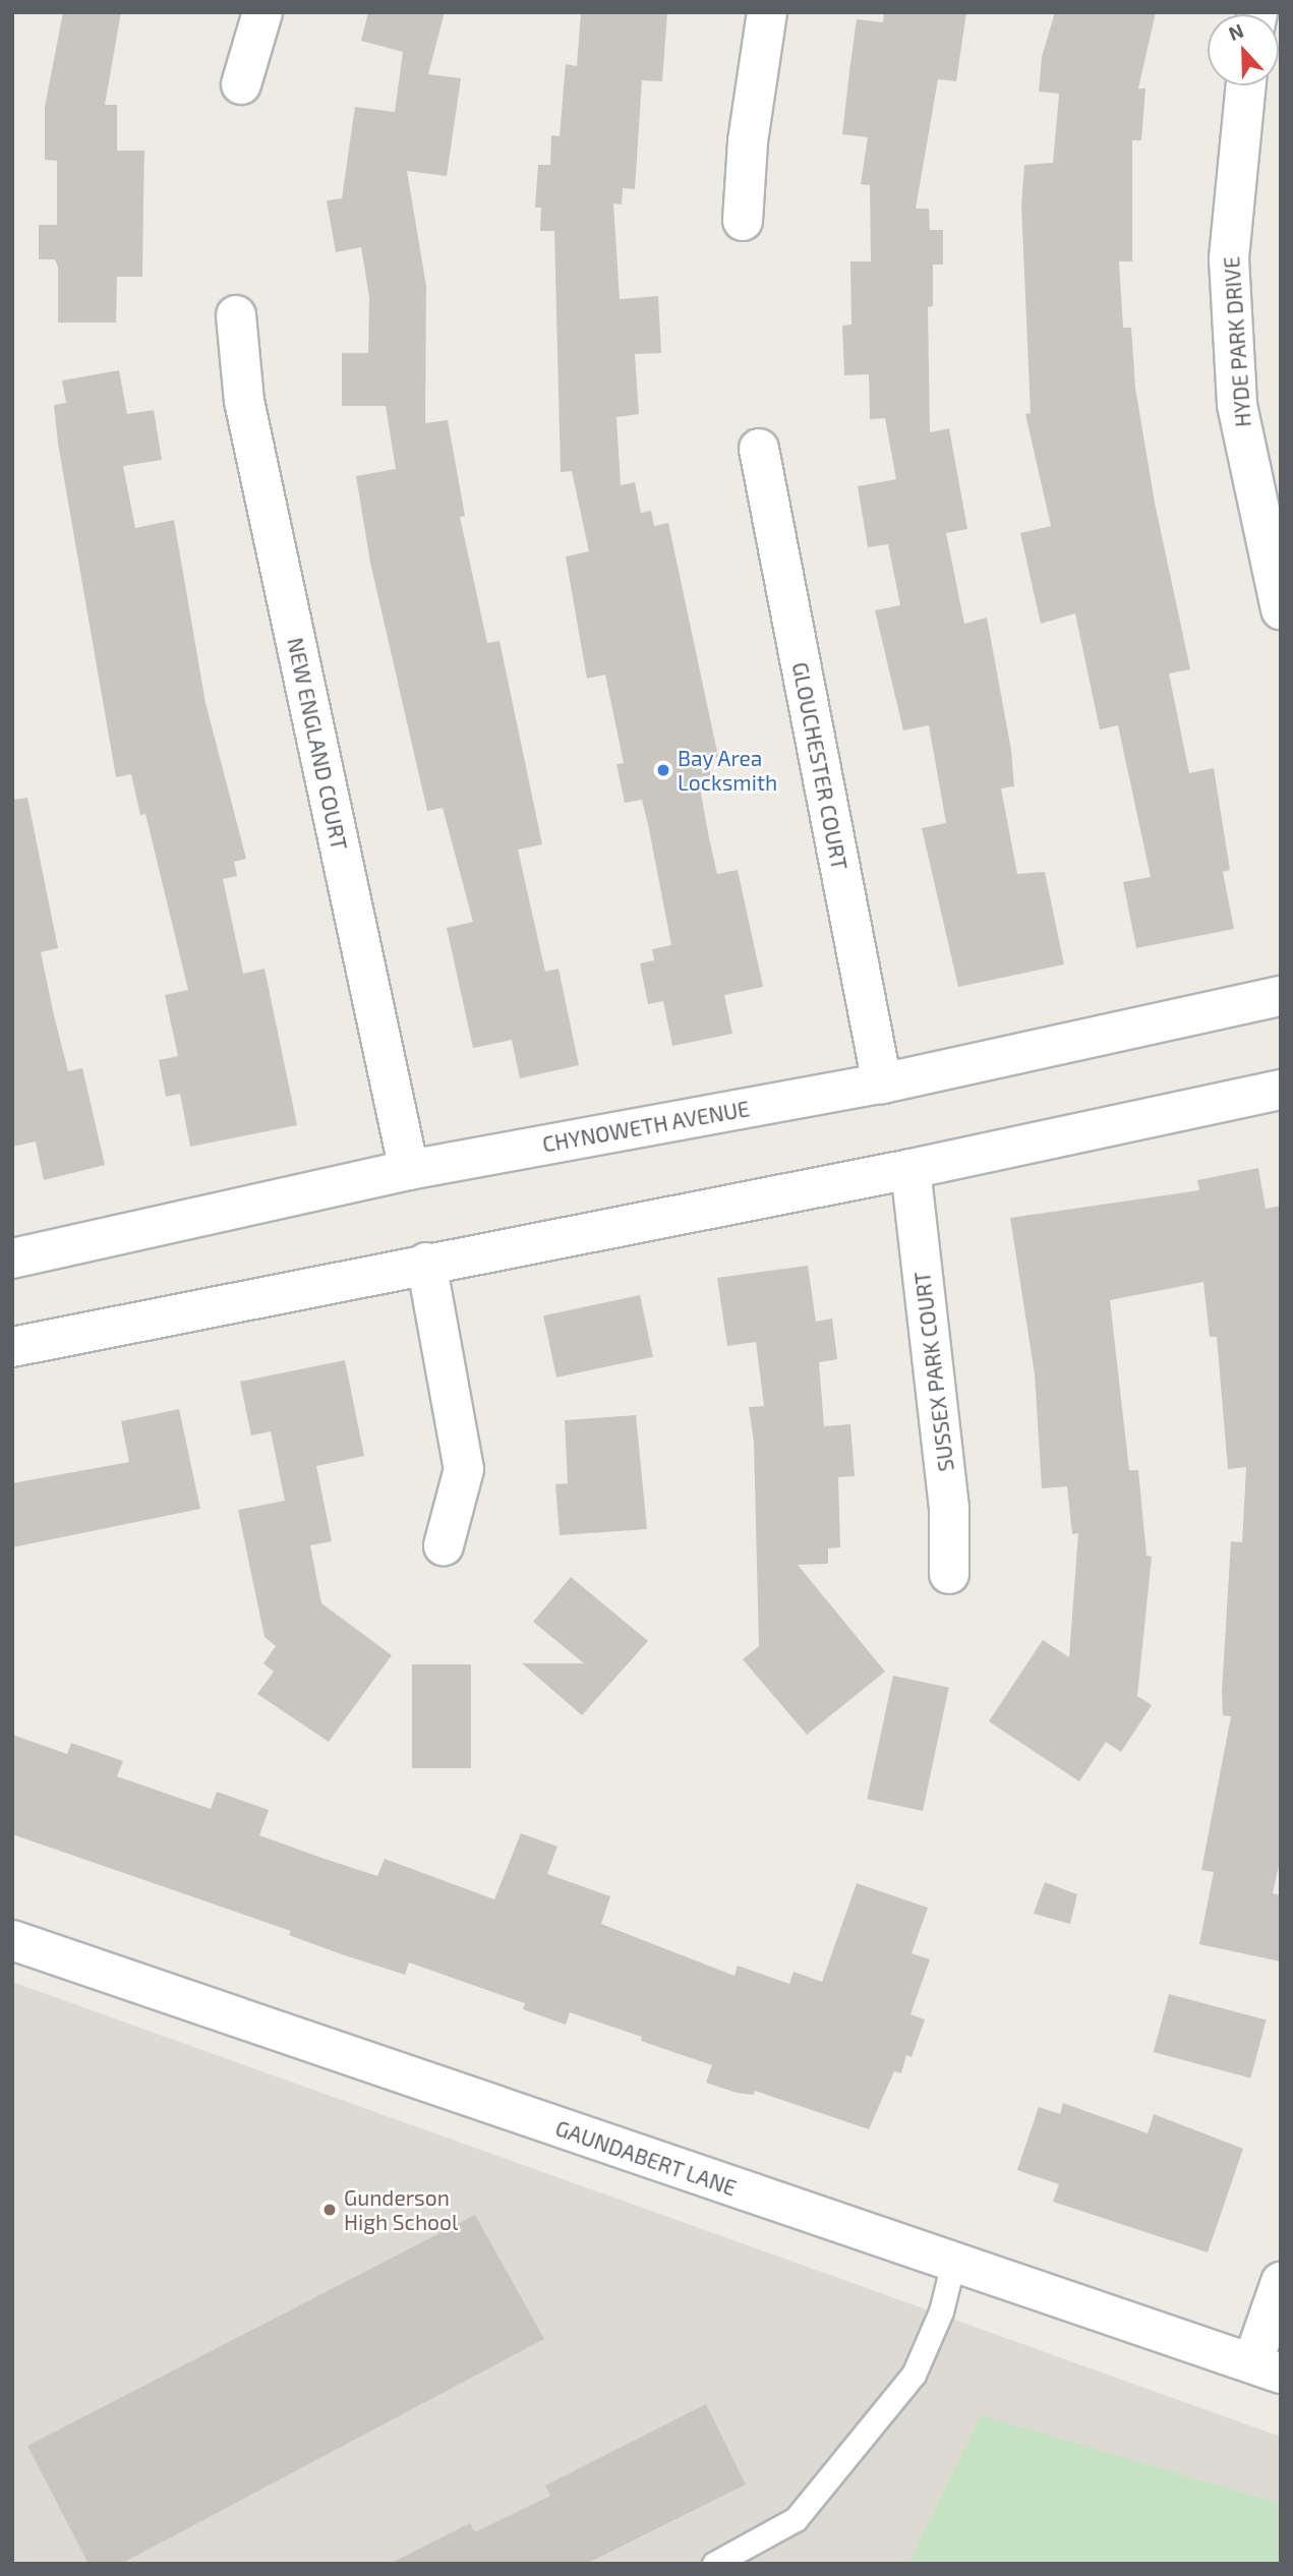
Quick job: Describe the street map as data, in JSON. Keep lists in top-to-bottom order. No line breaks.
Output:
{"streets":{"street":["HYDE PARK DRIVE","NEW ENGLAND COURT","GLOUCHESTER COURT","CHYNOWETH AVENUE","SUSSEX PARK COURT","GAUNDABERT LANE"]},"crossings":[["NEW ENGLAND COURT","CHYNOWETH AVENUE"],["GLOUCHESTER COURT","CHYNOWETH AVENUE"]],"places":["Bay Area Locksmith","Gunderson High School"],"north":"top"}
